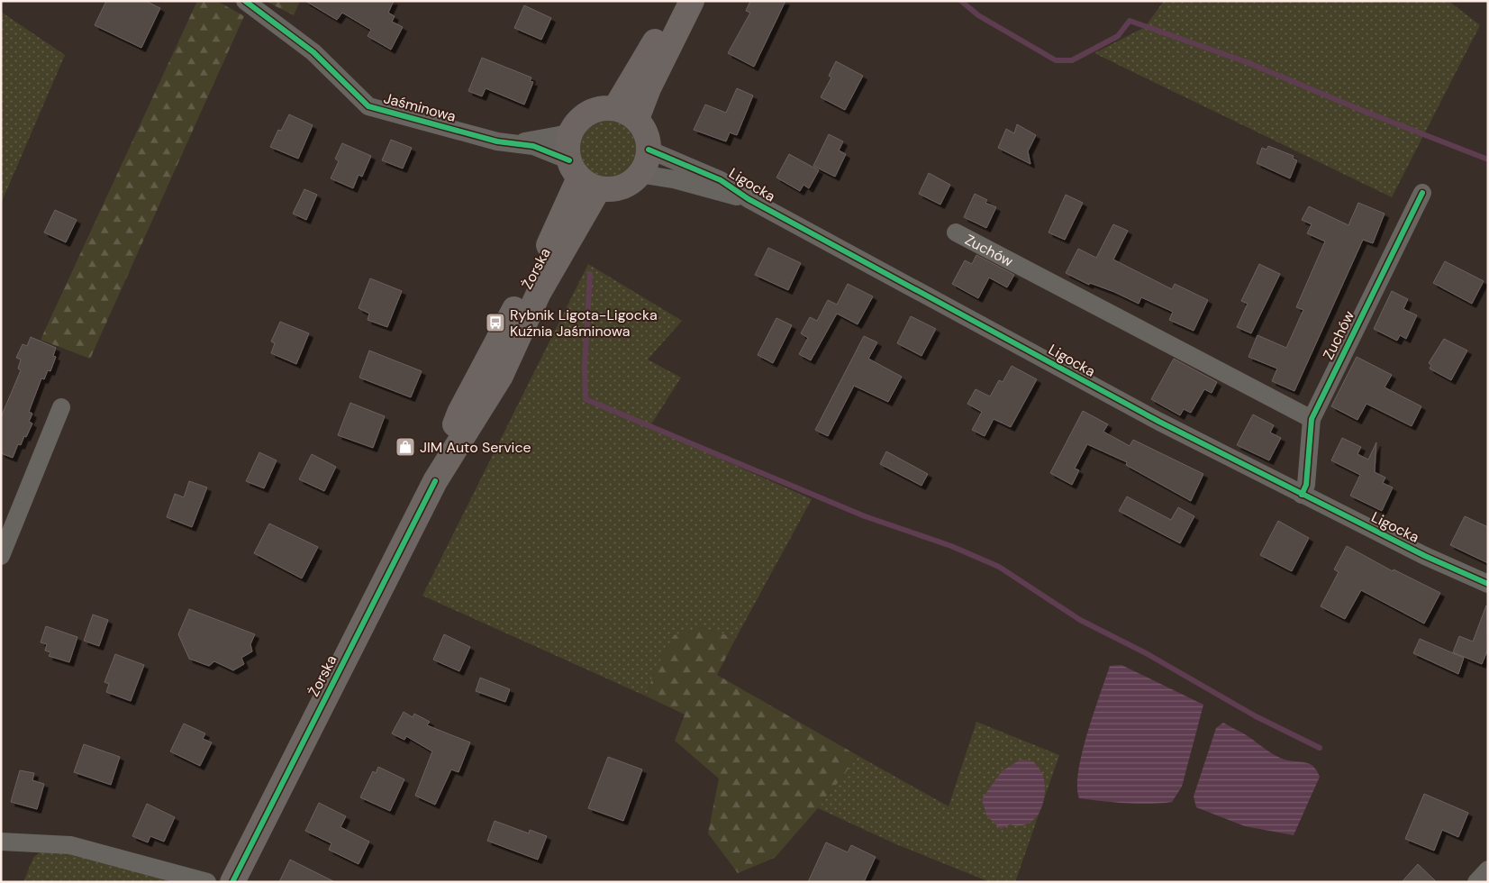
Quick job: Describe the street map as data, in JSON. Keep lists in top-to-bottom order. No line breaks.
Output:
{"streets":{"main road":["Żorska"],"street":["Jaśminowa","Ligocka","Zuchów"]},"crossings":[["Jaśminowa","Ligocka"],["Jaśminowa","Żorska"],["Ligocka","Zuchów"],["Ligocka","Żorska"]],"places":{"bus stop":["Rybnik Ligota-Ligocka Kuźnia Jaśminowa"],"shop":["JIM Auto Service"]}}
